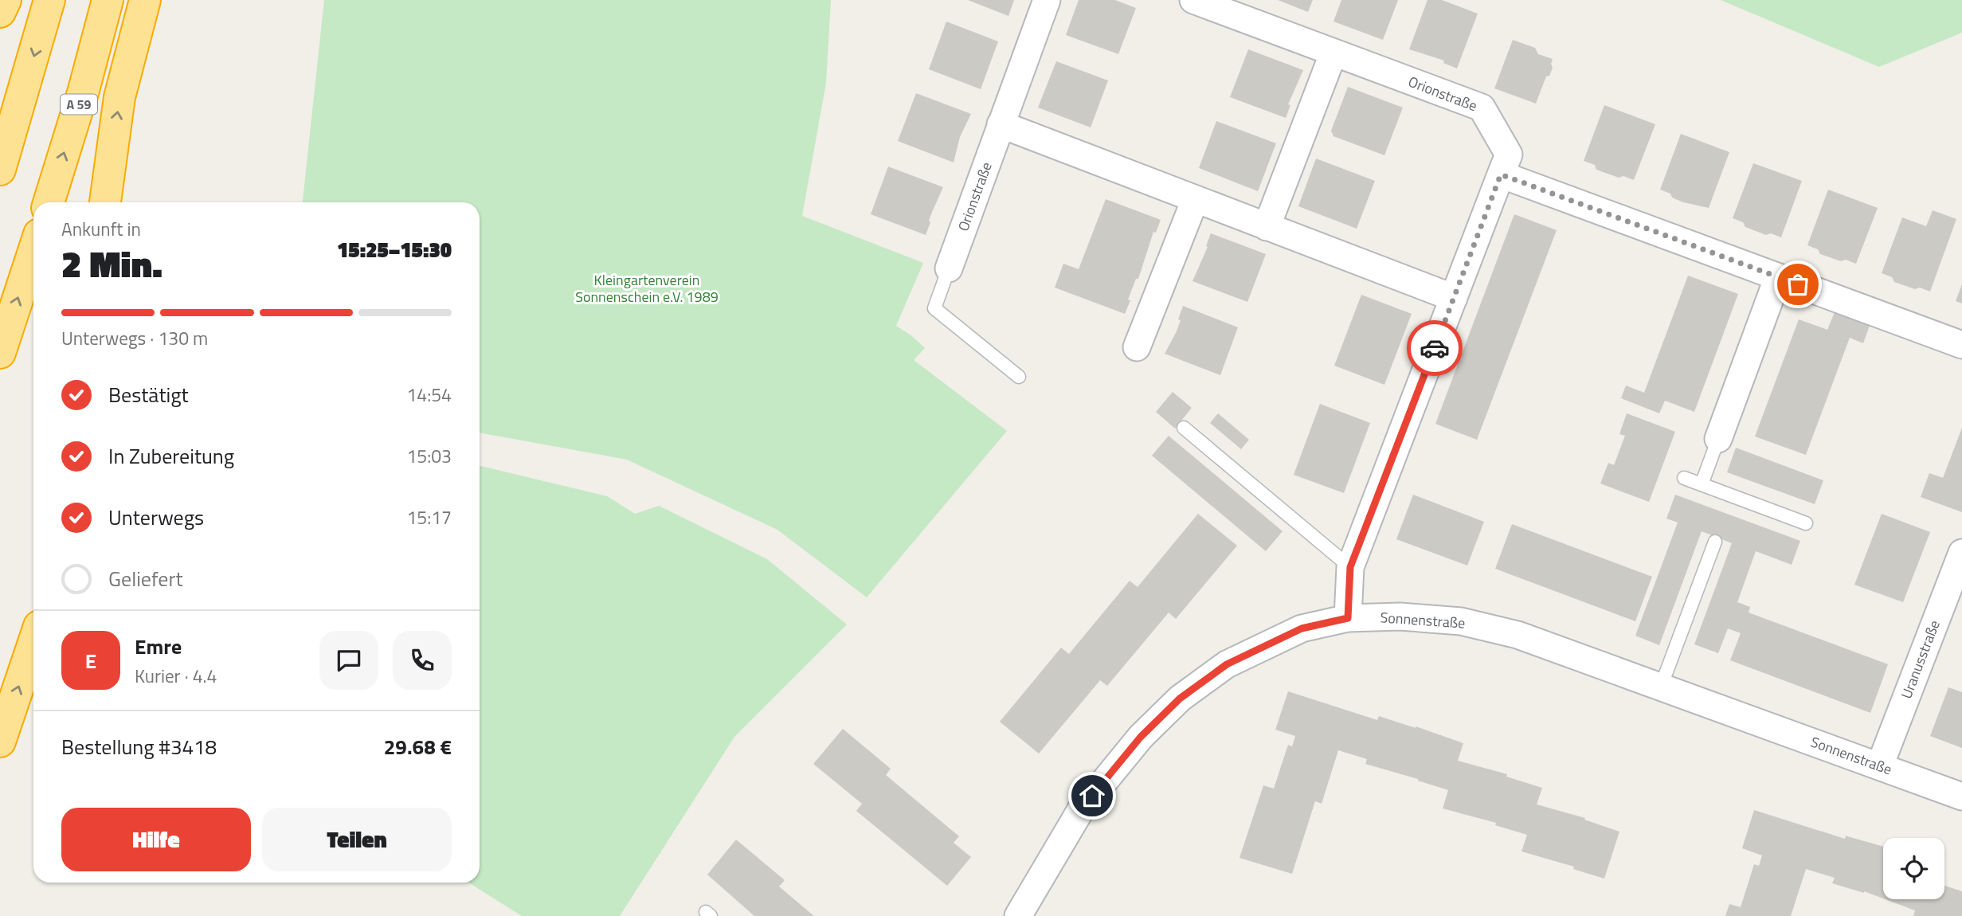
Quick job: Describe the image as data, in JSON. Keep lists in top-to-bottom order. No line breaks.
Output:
{"streets":{"highway":["A 59"],"street":["Orionstraße","Sonnenstraße","Uranusstraße"]},"crossings":[["Sonnenstraße","Uranusstraße"]],"parks":["Kleingartenverein Sonnenschein e.V. 1989"],"page":{"heading":["2 Min.","Ankunft in","15:25–15:30"],"panel":["Emre","Kurier · 4.4","Bestellung #3418","29.68 €"],"bar":"Unterwegs · 130 m","list":[["Bestätigt","14:54"],["In Zubereitung","15:03"],["Unterwegs","15:17"],"Geliefert"],"round":"E","buttons":["Hilfe","Teilen"]}}
